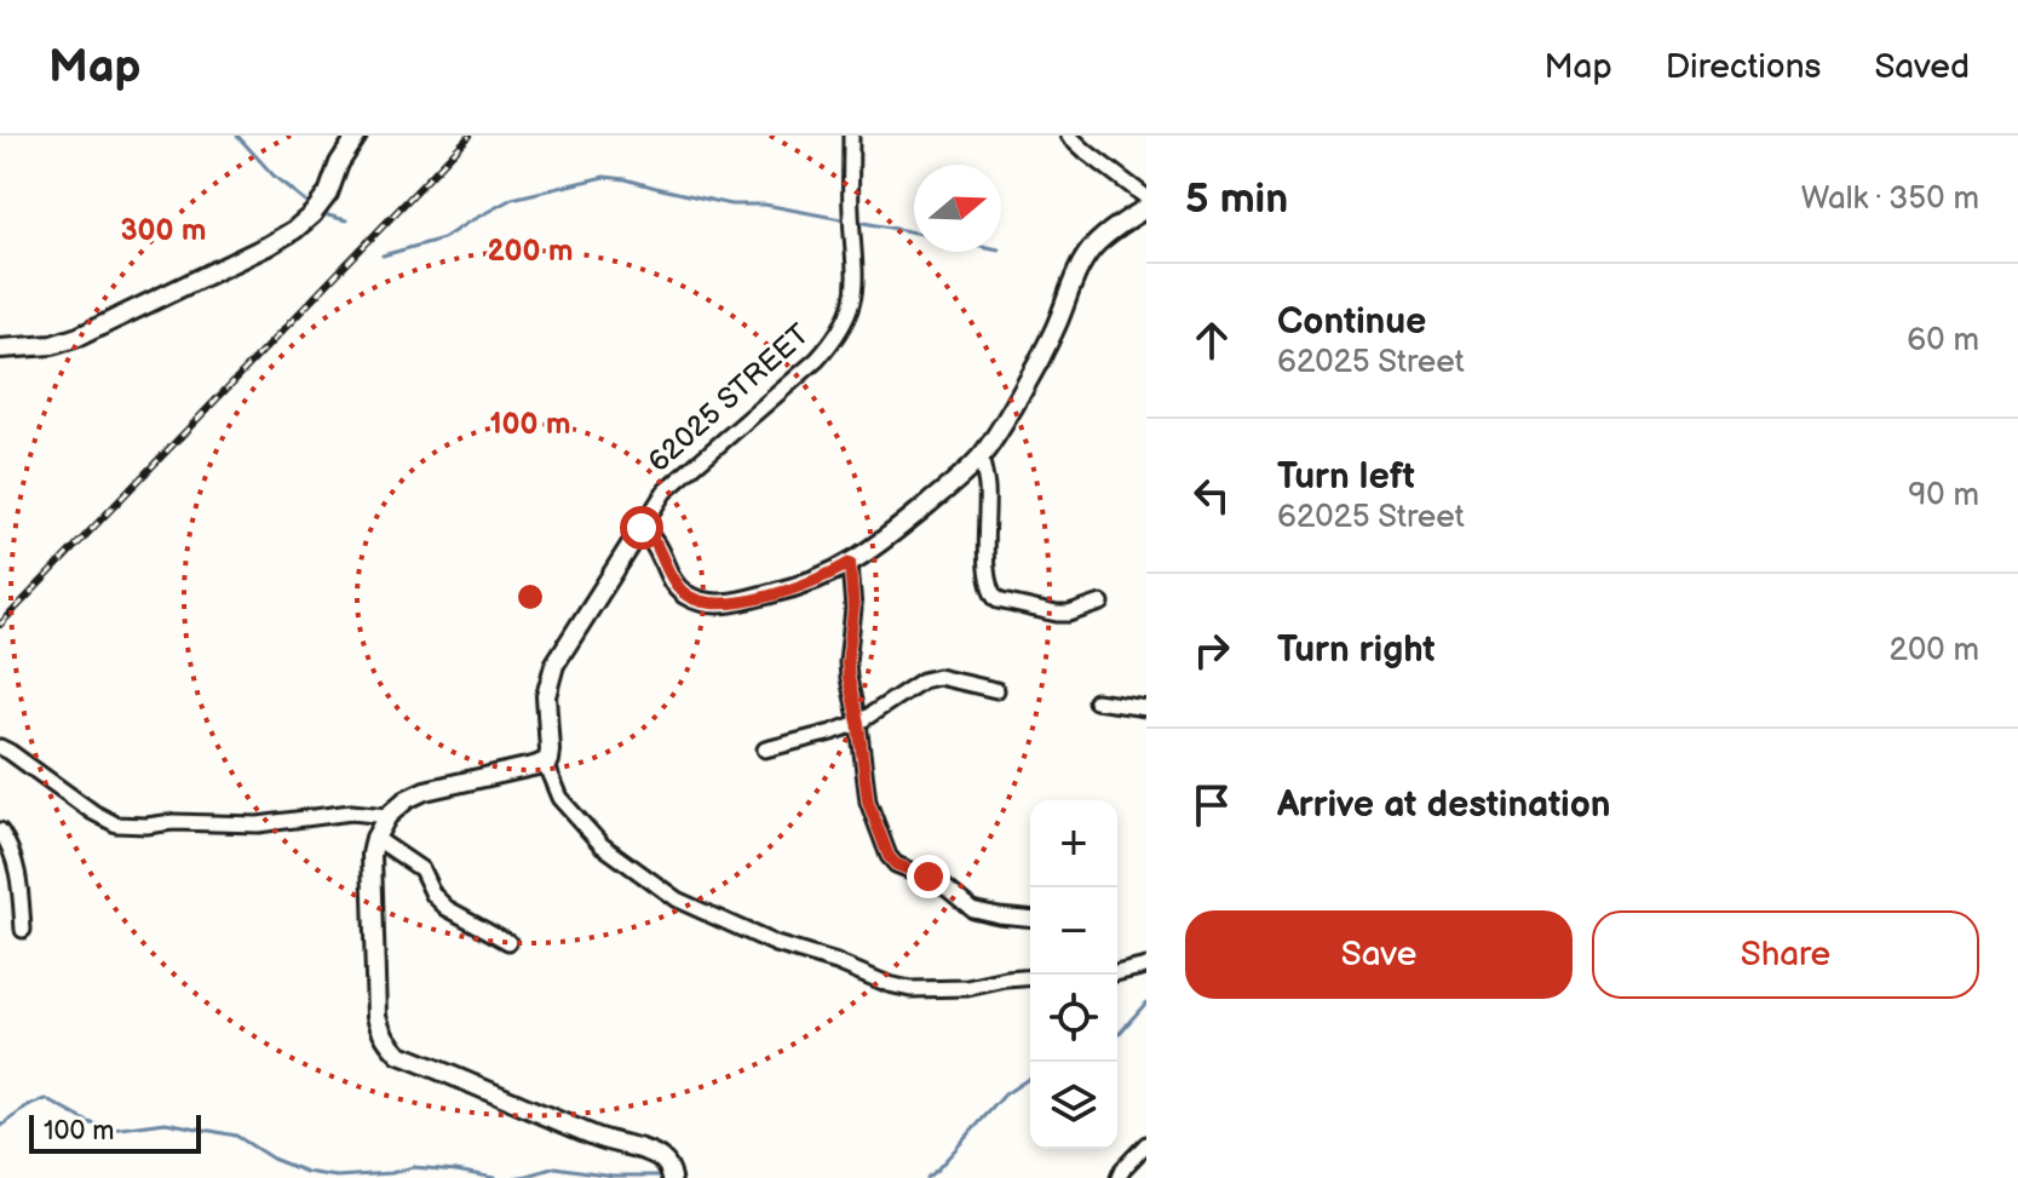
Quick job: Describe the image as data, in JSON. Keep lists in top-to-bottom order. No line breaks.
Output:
{"streets":{"street":["62025 STREET"]},"scale_bar":"100 m","north":"right","page":{"header":"Map","nav":["Map","Directions","Saved"],"heading":["5 min","Walk · 350 m"],"list":[["Continue","62025 Street","60 m"],["Turn left","62025 Street","90 m"],["Turn right","200 m"],"Arrive at destination"],"map_buttons":["+","−"],"buttons":["Save","Share"],"scale":"100 m"},"rings":["300 m","200 m","100 m"]}
